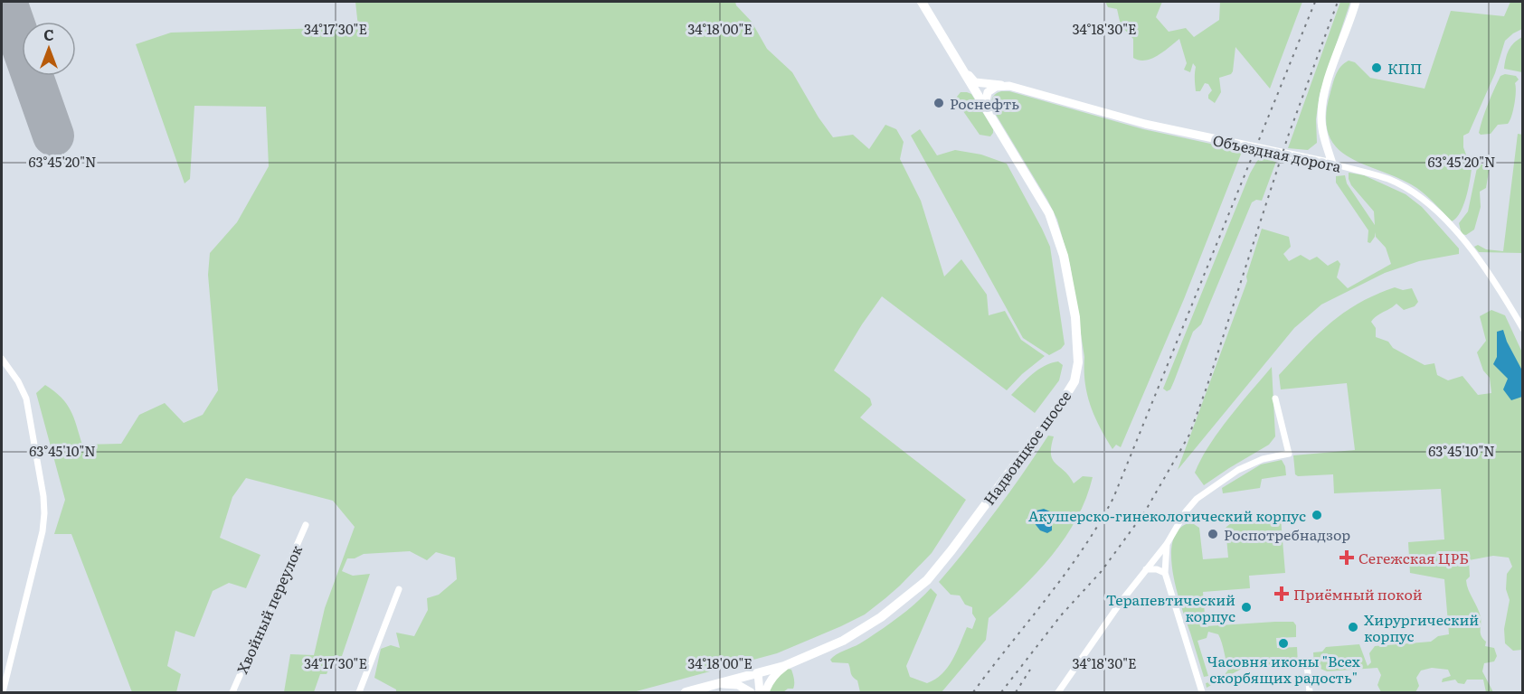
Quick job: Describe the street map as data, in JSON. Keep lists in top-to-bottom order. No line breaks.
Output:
{"streets":{"main road":["Надвоицкое шоссе"],"street":["Объездная дорога","Хвойный переулок"]},"crossings":[["Объездная дорога","Надвоицкое шоссе"]],"places":{"other":["КПП","Роснефть","Акушерско-гинекологический корпус","Роспотребнадзор","Терапевтический корпус","Хирургический корпус","Часовня иконы \"Всех скорбящих радость\""],"health":["Сегежская ЦРБ","Приёмный покой"]},"north":"top","coordinates":["34°17'30\"E","34°18'00\"E","34°18'30\"E","63°45'20\"N","63°45'10\"N"]}
